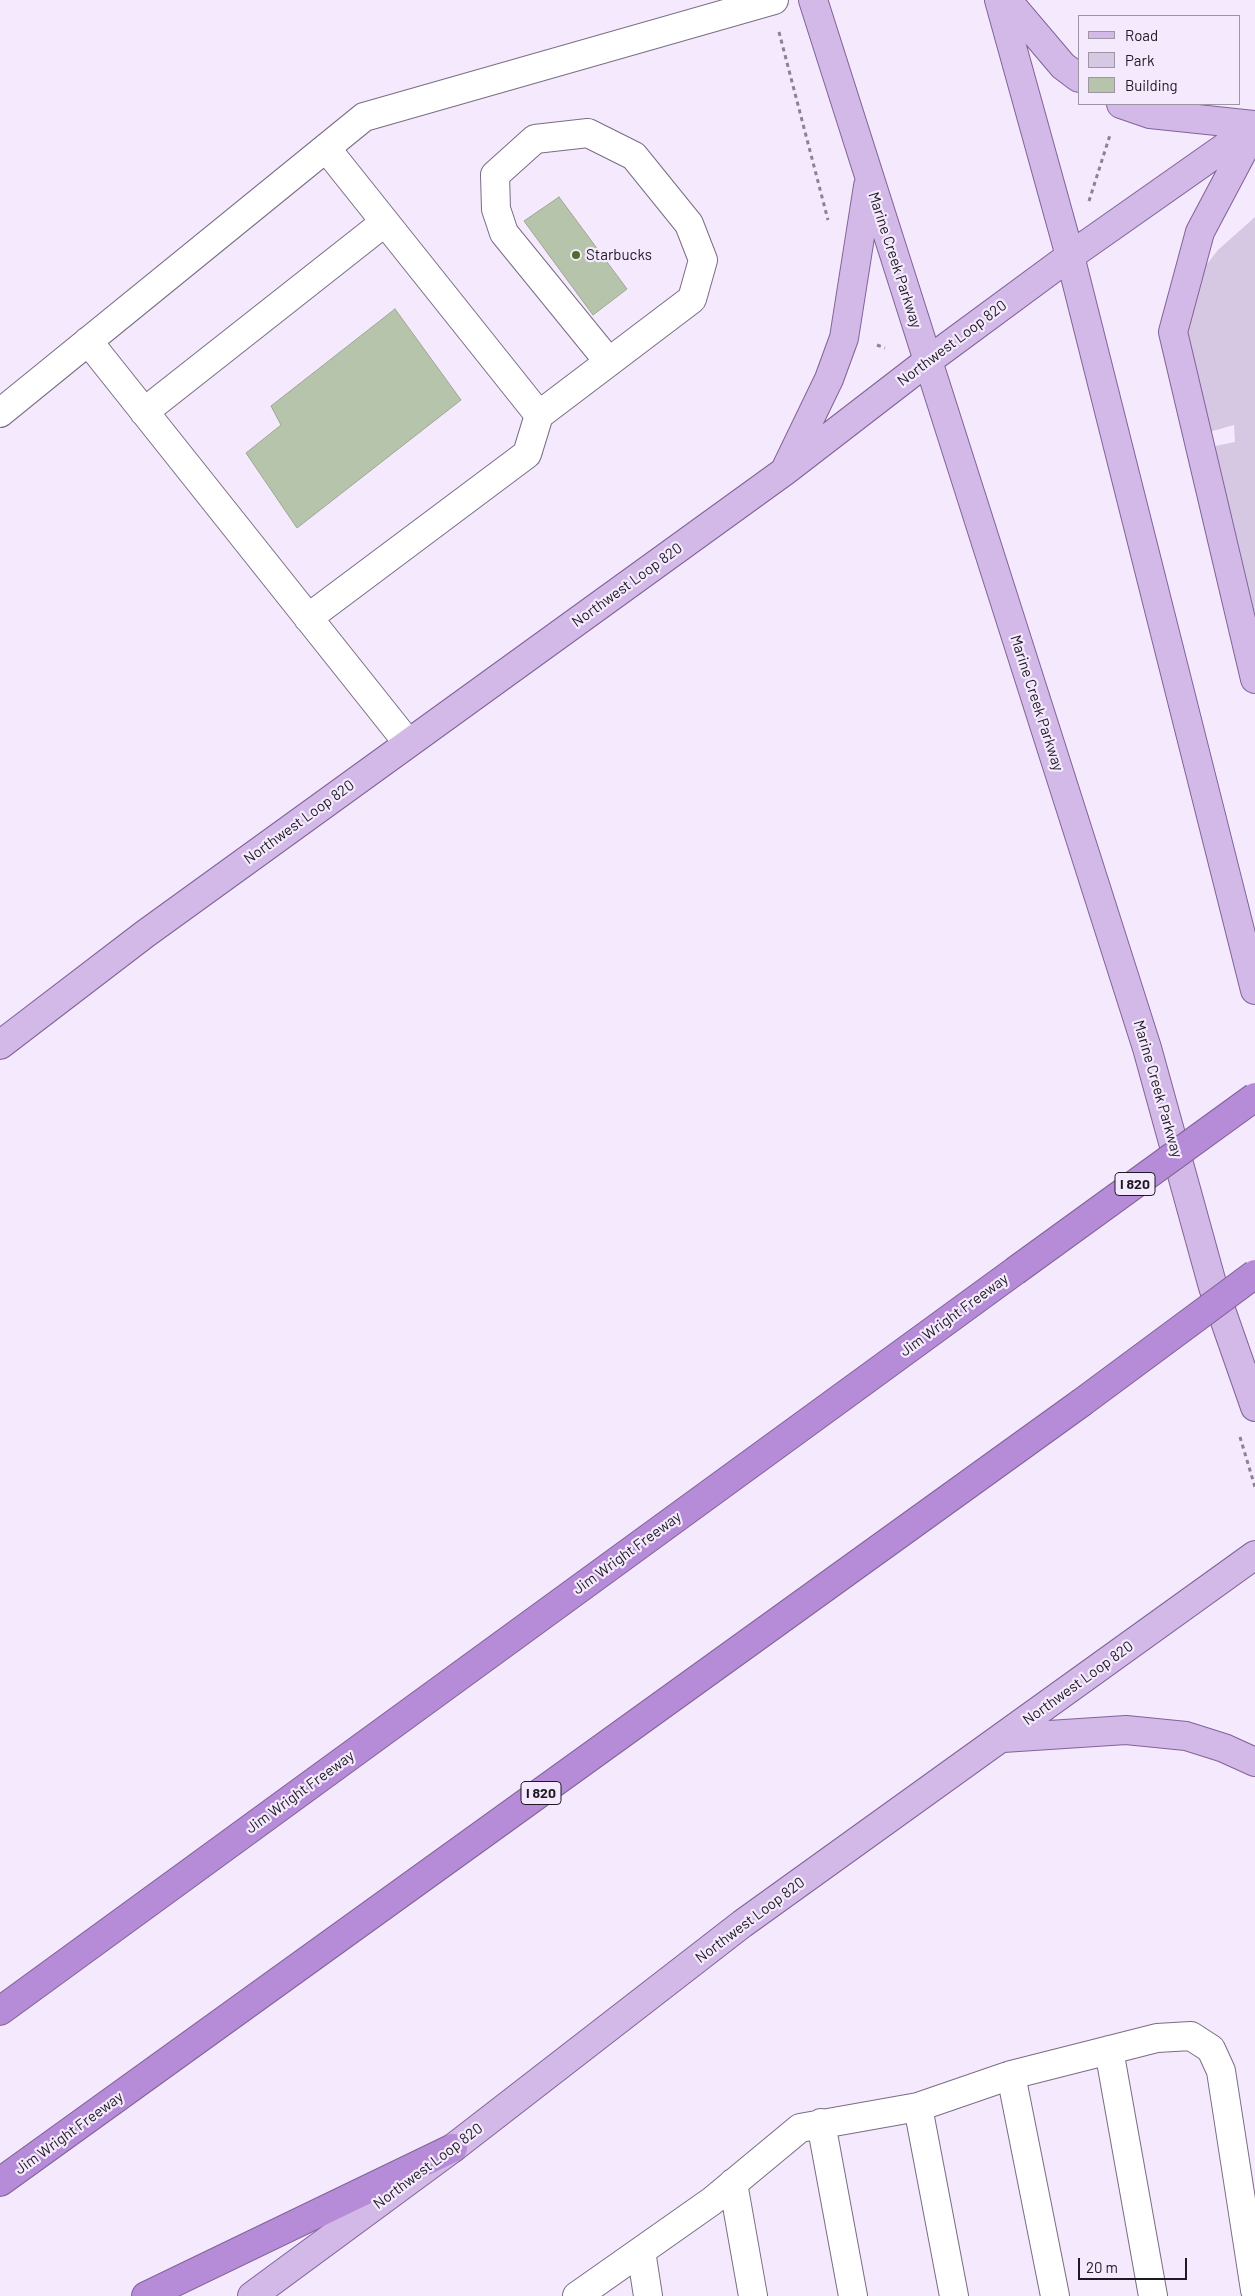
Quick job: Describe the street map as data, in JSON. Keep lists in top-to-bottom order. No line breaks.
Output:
{"streets":{"highway":["I 820","Jim Wright Freeway"],"main road":["Marine Creek Parkway","Northwest Loop 820"]},"crossings":[["Marine Creek Parkway","Northwest Loop 820"]],"places":["Starbucks"],"legend":["Road","Park","Building"],"scale_bar":"20 m"}
